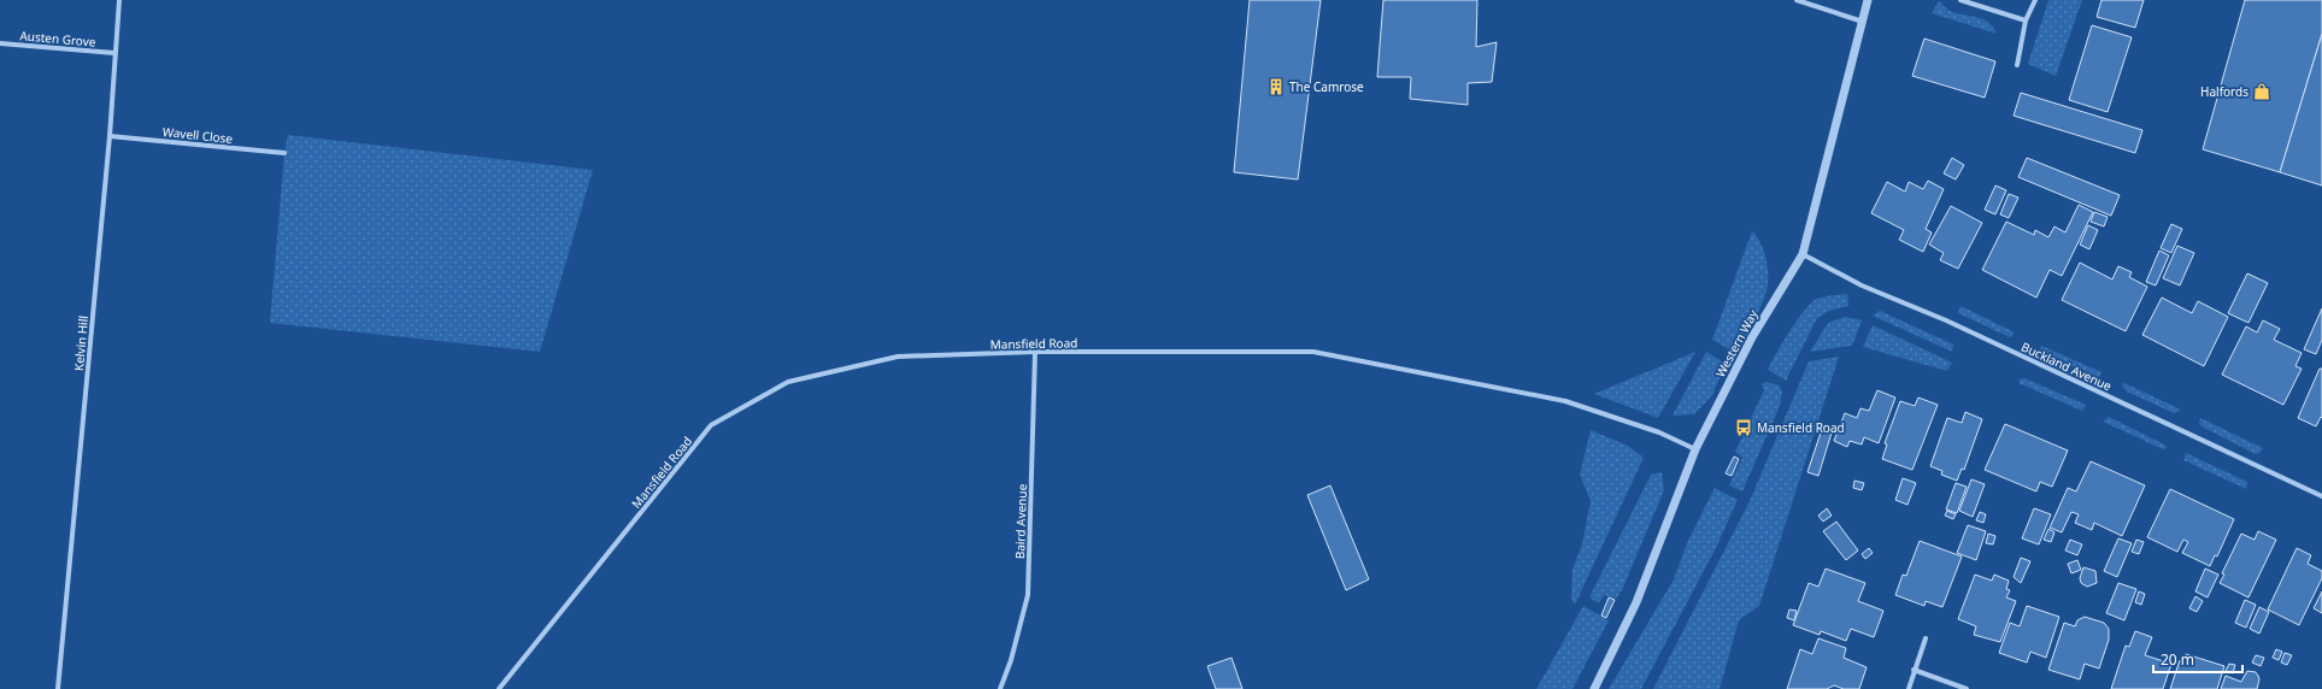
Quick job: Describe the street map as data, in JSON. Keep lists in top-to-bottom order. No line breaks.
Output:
{"streets":{"street":["Austen Grove","Wavell Close","Kelvin Hill","Mansfield Road","Western Way","Buckland Avenue","Baird Avenue"]},"crossings":[["Austen Grove","Kelvin Hill"],["Wavell Close","Kelvin Hill"],["Mansfield Road","Western Way"],["Mansfield Road","Baird Avenue"],["Western Way","Buckland Avenue"]],"places":{"building":["The Camrose"],"shop":["Halfords"],"bus stop":["Mansfield Road"]},"scale_bar":"20 m"}
